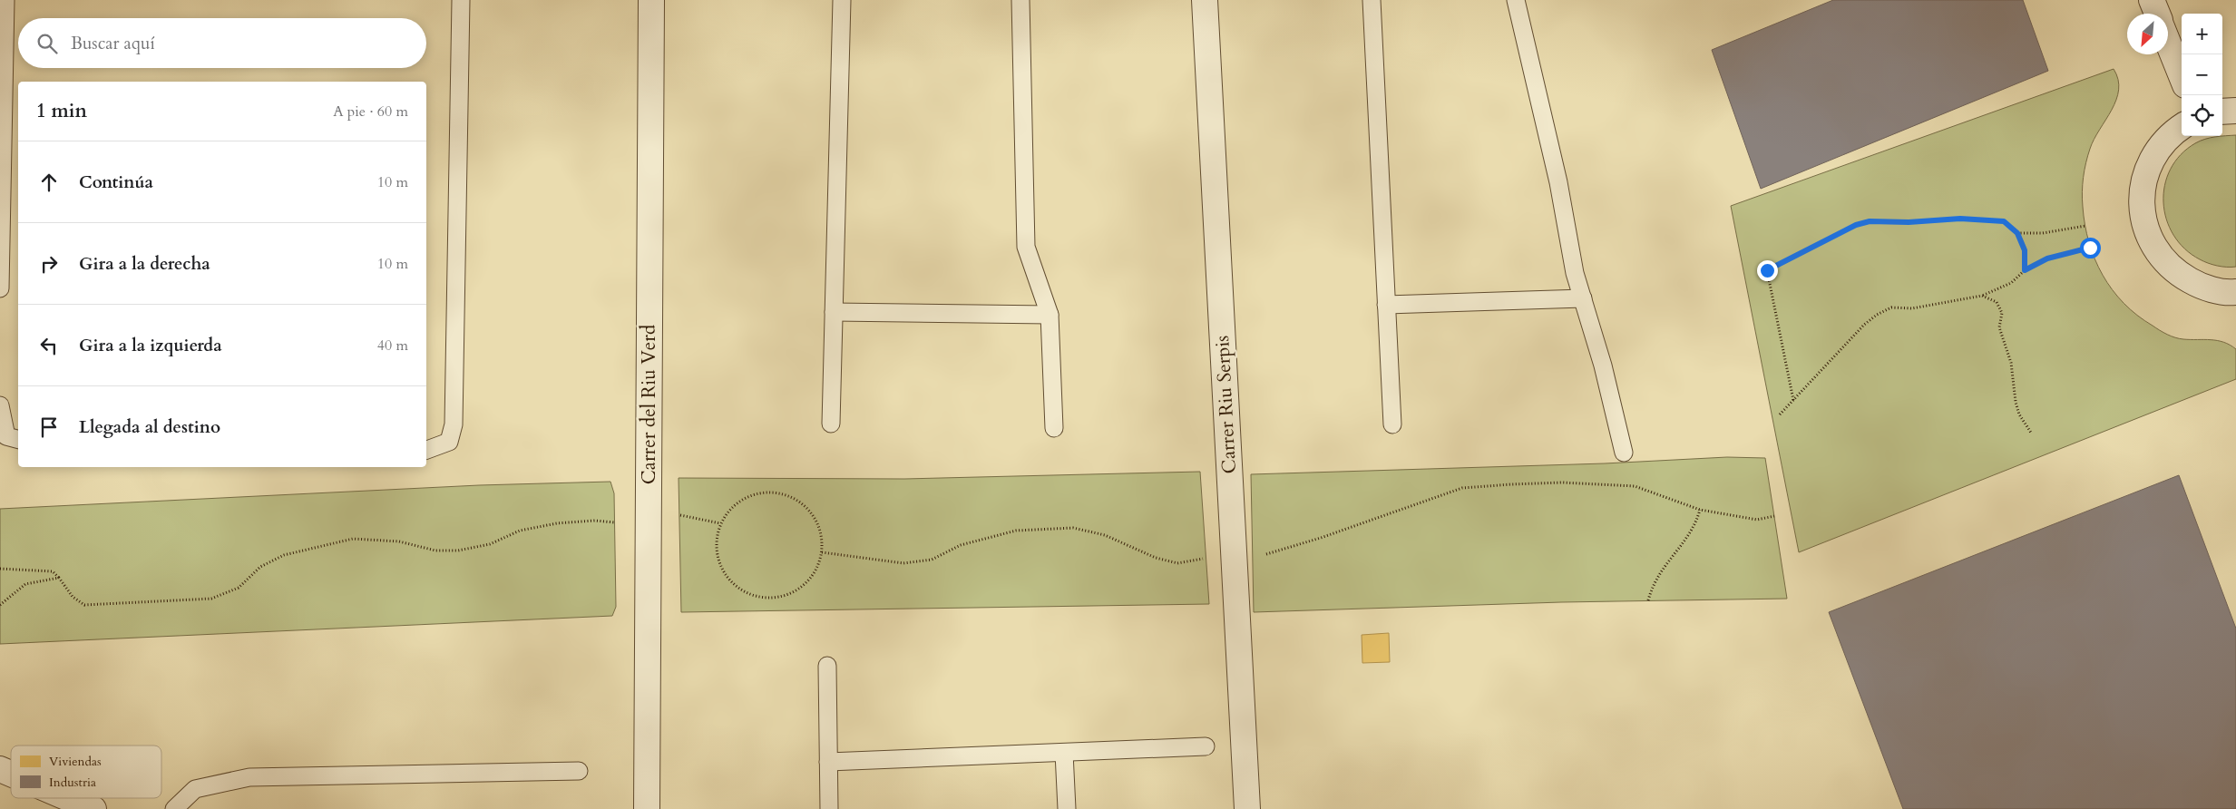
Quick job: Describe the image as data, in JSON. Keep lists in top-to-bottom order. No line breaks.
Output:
{"streets":{"street":["Carrer del Riu Verd","Carrer Riu Serpis"]},"legend":["Viviendas","Industria"],"north":"bottom left","page":{"map_buttons":["+","−"],"search":"Buscar aquí","heading":["1 min","A pie · 60 m"],"list":[["Continúa","10 m"],["Gira a la derecha","10 m"],["Gira a la izquierda","40 m"],"Llegada al destino"]}}
